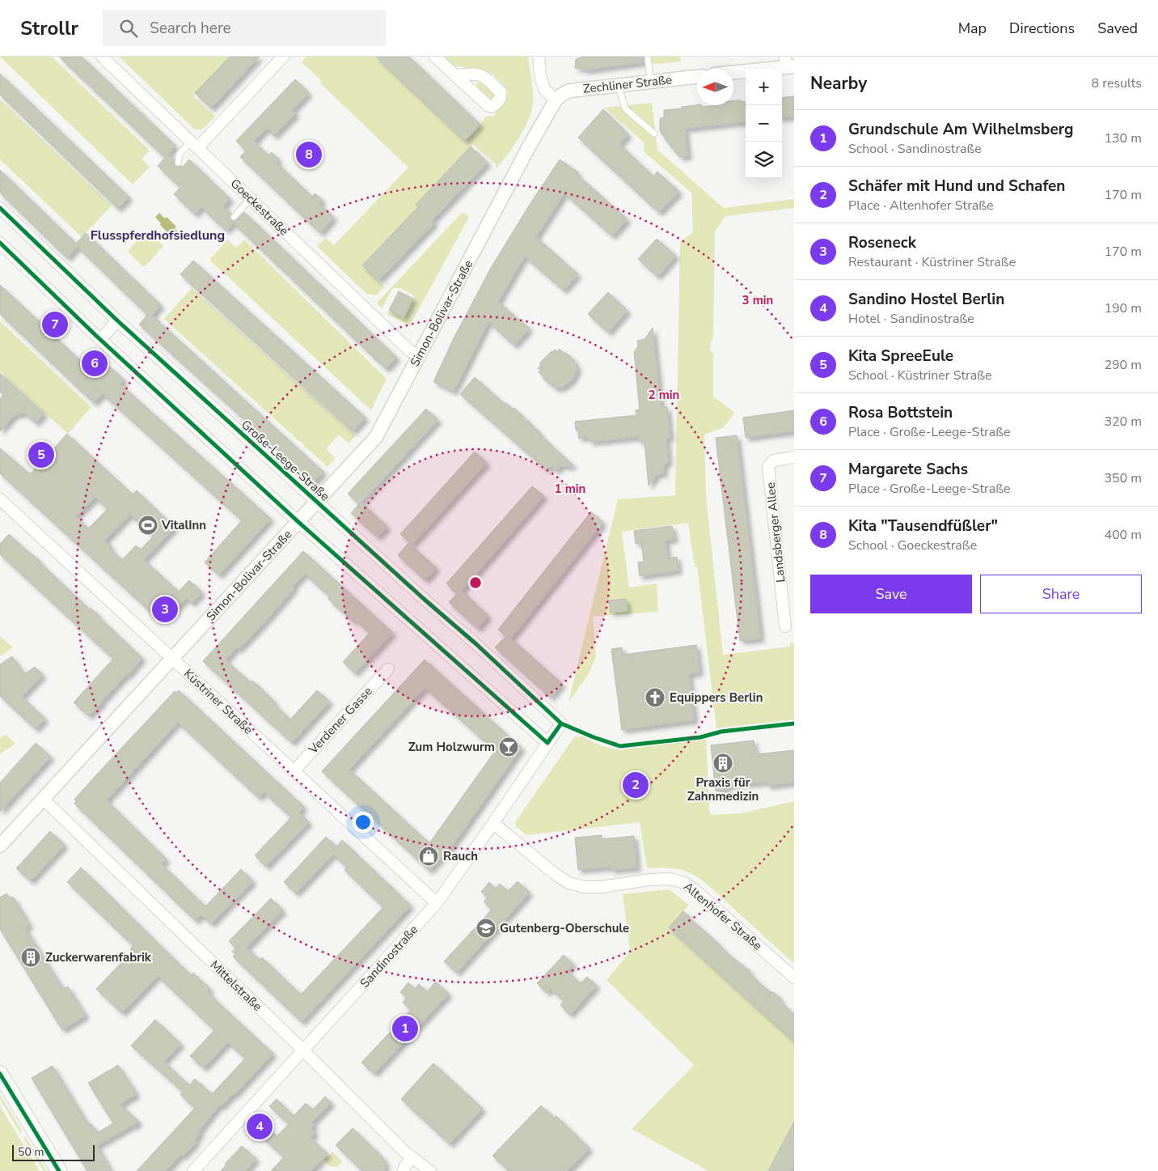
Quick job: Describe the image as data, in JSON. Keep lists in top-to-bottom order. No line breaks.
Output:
{"streets":{"street":["Zechliner Straße","Goeckestraße","Simon-Bolivar-Straße","Große-Leege-Straße","Landsberger Allee","Küstriner Straße","Verdener Gasse","Altenhofer Straße","Sandinostraße","Mittelstraße"]},"crossings":[["Zechliner Straße","Simon-Bolivar-Straße"],["Goeckestraße","Simon-Bolivar-Straße"],["Simon-Bolivar-Straße","Große-Leege-Straße"],["Simon-Bolivar-Straße","Küstriner Straße"],["Simon-Bolivar-Straße","Mittelstraße"],["Große-Leege-Straße","Sandinostraße"],["Küstriner Straße","Verdener Gasse"],["Küstriner Straße","Sandinostraße"],["Altenhofer Straße","Sandinostraße"],["Sandinostraße","Mittelstraße"]],"districts":["Flusspferdhofsiedlung"],"places":{"sports":["VitalInn"],"church":["Equippers Berlin"],"bar":["Zum Holzwurm"],"building":["Praxis für Zahnmedizin","Zuckerwarenfabrik"],"shop":["Rauch"],"school or university":["Gutenberg-Oberschule"]},"scale_bar":"50 m","north":"left","page":{"header":"Strollr","search":"Search here","nav":["Map","Directions","Saved"],"heading":["Nearby","8 results"],"map_buttons":["+","−"],"list":[{"mark":"1","name":"Grundschule Am Wilhelmsberg","note":"School · Sandinostraße","value":"130 m"},{"mark":"2","name":"Schäfer mit Hund und Schafen","note":"Place · Altenhofer Straße","value":"170 m"},{"mark":"3","name":"Roseneck","note":"Restaurant · Küstriner Straße","value":"170 m"},{"mark":"4","name":"Sandino Hostel Berlin","note":"Hotel · Sandinostraße","value":"190 m"},{"mark":"5","name":"Kita SpreeEule","note":"School · Küstriner Straße","value":"290 m"},{"mark":"6","name":"Rosa Bottstein","note":"Place · Große-Leege-Straße","value":"320 m"},{"mark":"7","name":"Margarete Sachs","note":"Place · Große-Leege-Straße","value":"350 m"},{"mark":"8","name":"Kita \"Tausendfüßler\"","note":"School · Goeckestraße","value":"400 m"}],"pins":["8","7","6","5","3","2","1","4"],"buttons":["Save","Share"],"scale":"50 m"},"rings":["3 min","2 min","1 min"]}
